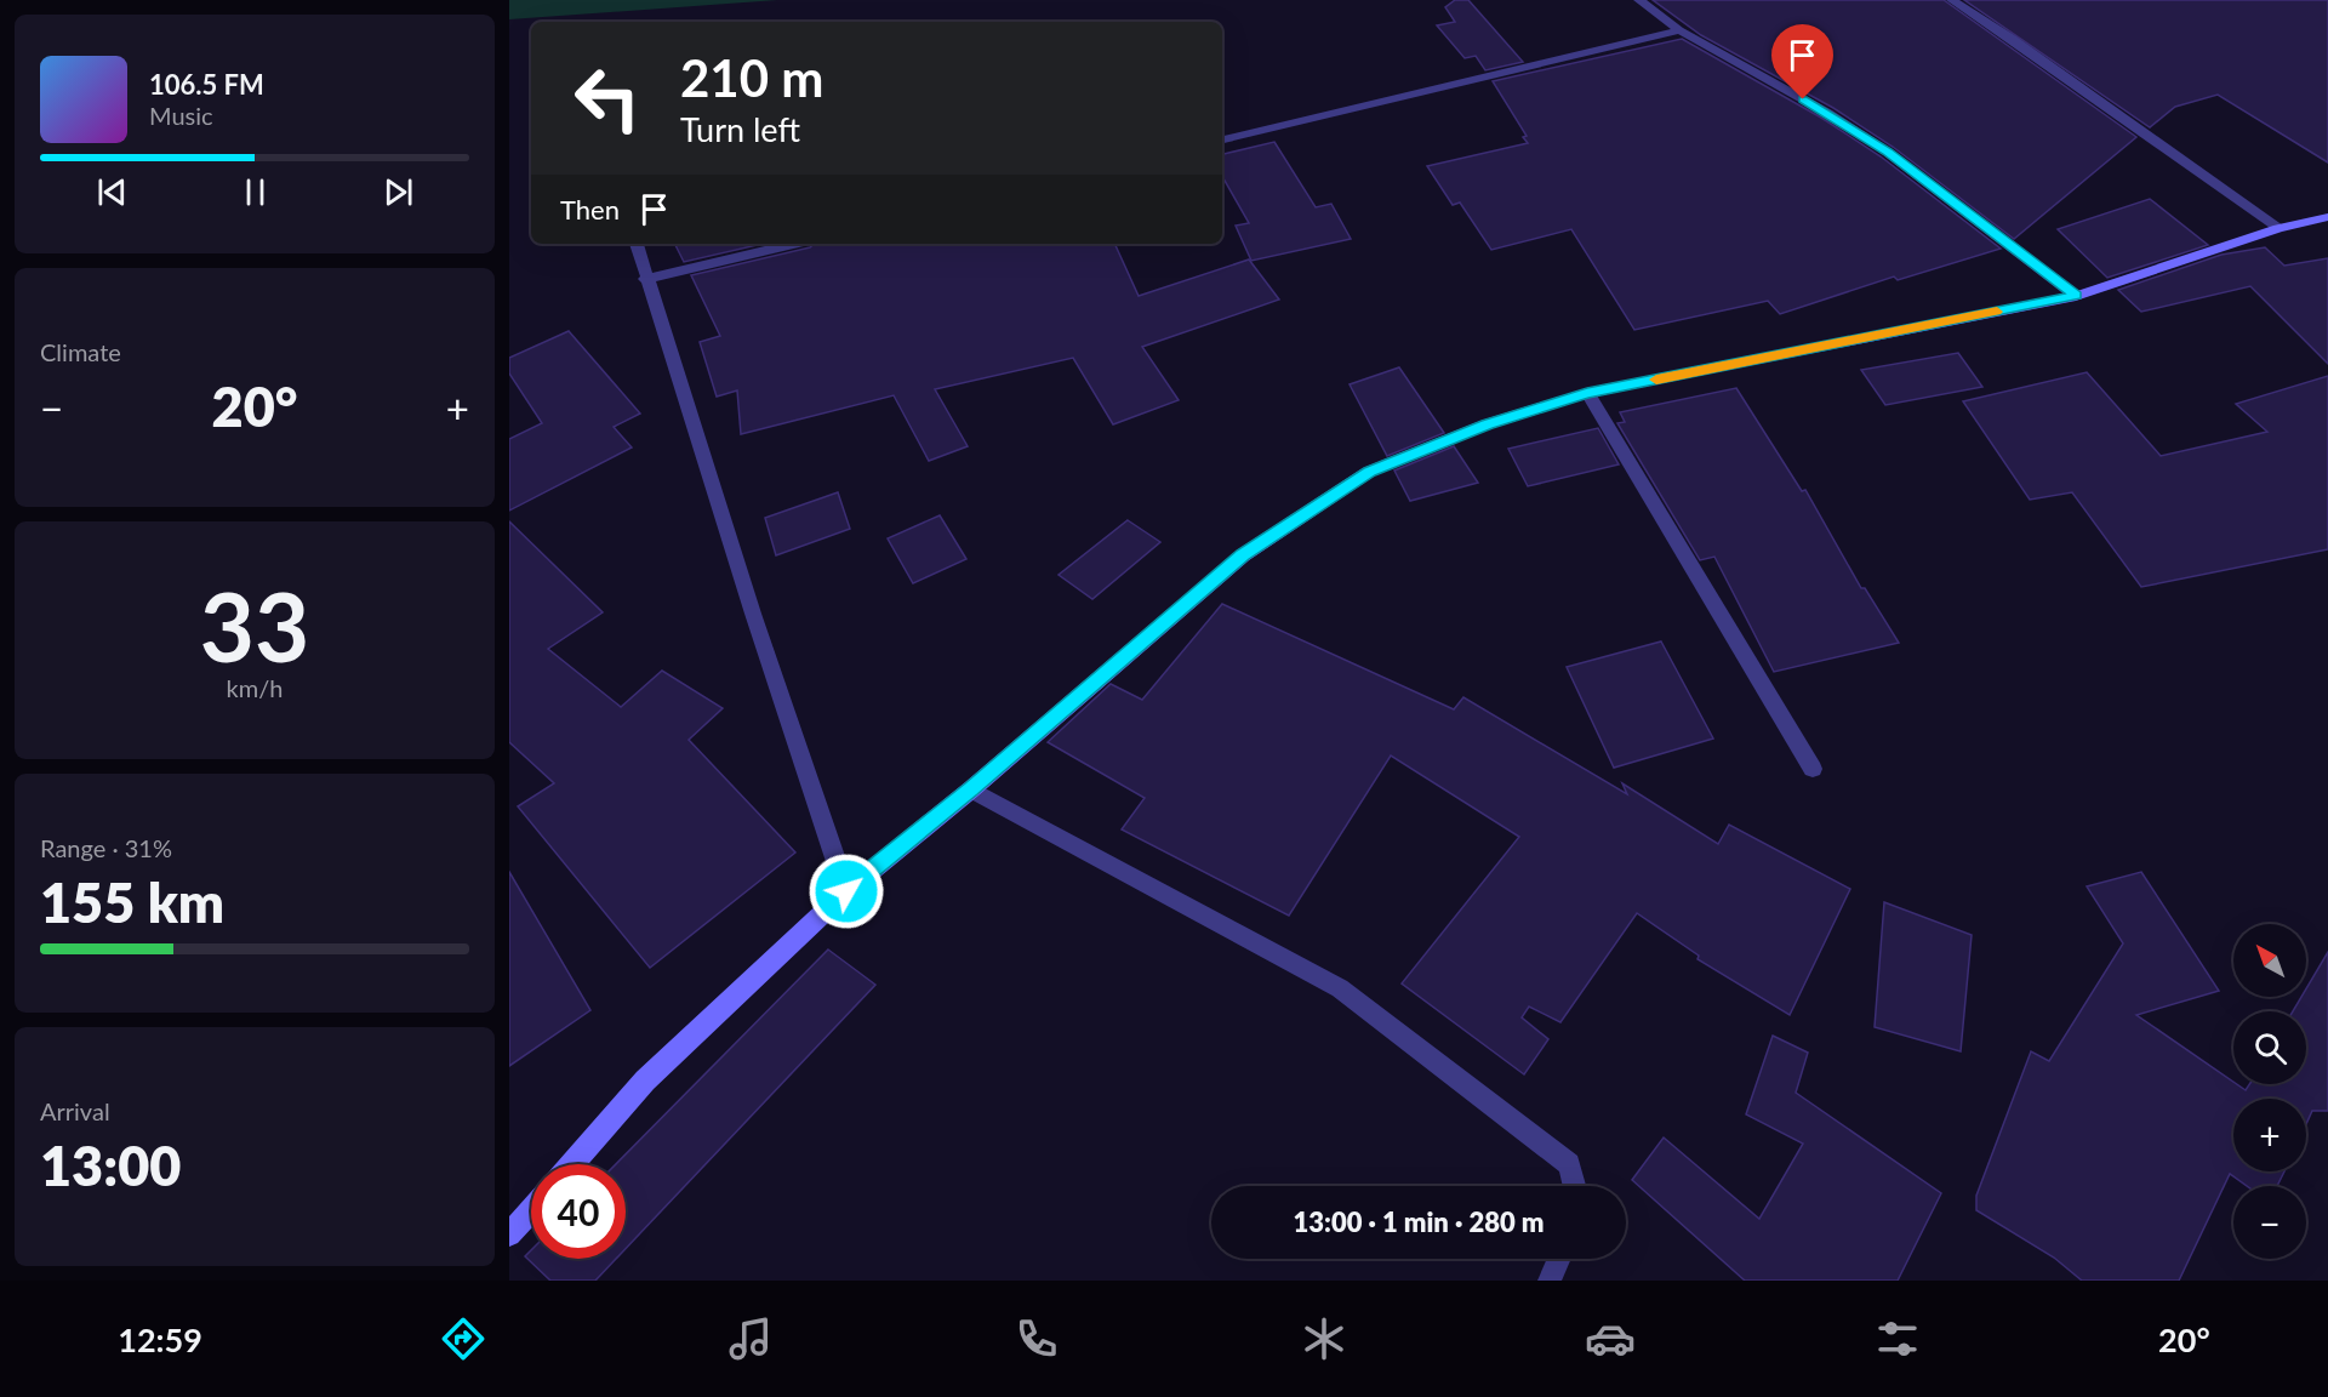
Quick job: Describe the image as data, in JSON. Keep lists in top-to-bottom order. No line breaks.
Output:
{"north":"top left","page":{"turn":["210 m","Turn left"],"song":["106.5 FM","Music"],"then":"Then","tile":["Climate",["33","km/h"],["Range · 31%","155 km"],["Arrival","13:00"]],"heat":["−","20°","+"],"map_buttons":["+","−"],"limit":"40","trip":"13:00 · 1 min · 280 m","tabs":["12:59","20°"]}}
